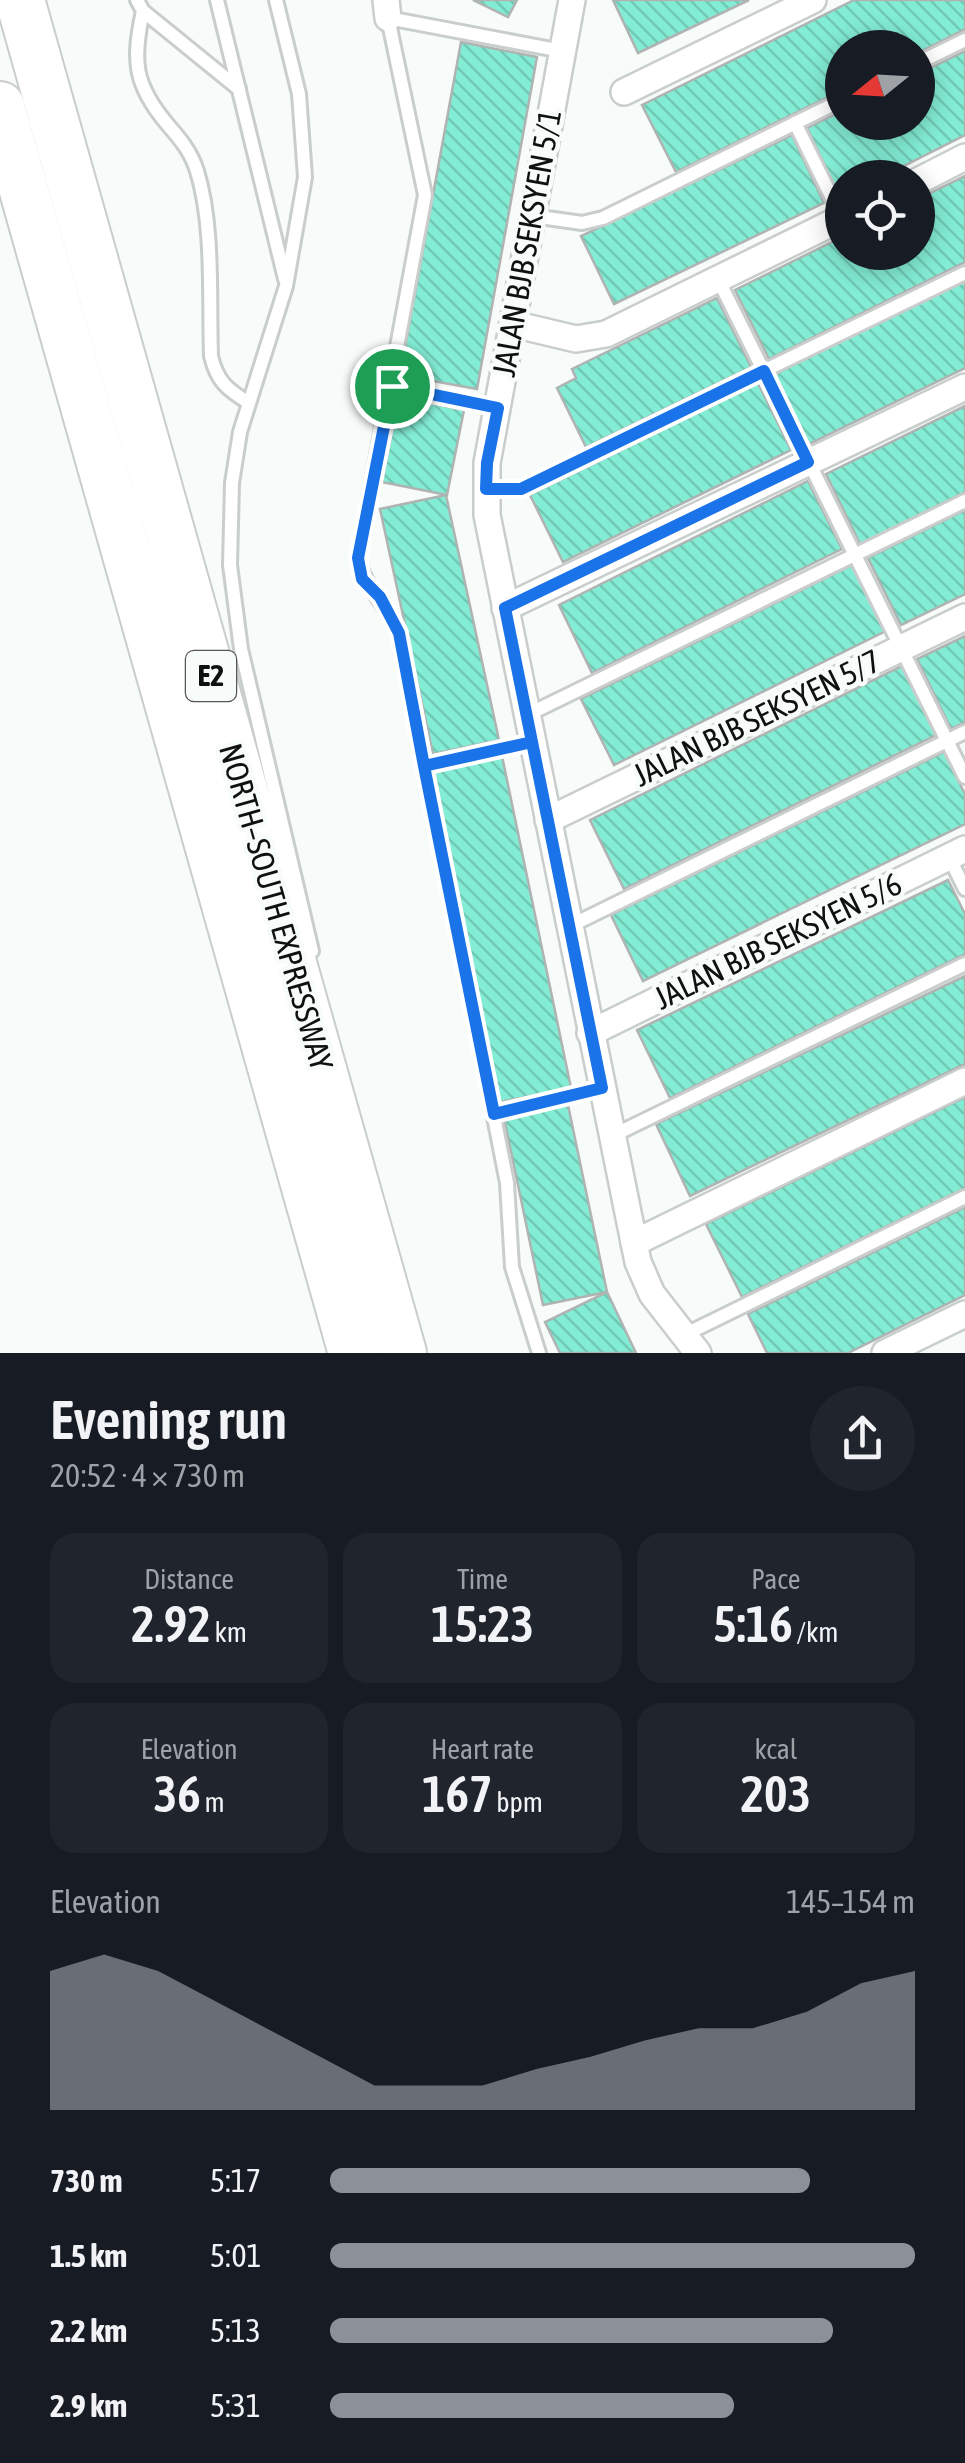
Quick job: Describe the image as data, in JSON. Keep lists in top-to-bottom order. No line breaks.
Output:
{"streets":{"highway":["E2","NORTH–SOUTH EXPRESSWAY"],"street":["JALAN BJB SEKSYEN 5/1","JALAN BJB SEKSYEN 5/7","JALAN BJB SEKSYEN 5/6"]},"crossings":[["JALAN BJB SEKSYEN 5/1","JALAN BJB SEKSYEN 5/7"],["JALAN BJB SEKSYEN 5/1","JALAN BJB SEKSYEN 5/6"]],"north":"left","page":{"heading":["Evening run","20:52 · 4 × 730 m"],"stats":[["Distance","2.92 km"],["Time","15:23"],["Pace","5:16 /km"],["Elevation","36 m"],["Heart rate","167 bpm"],["kcal","203"]],"chart":["Elevation","145–154 m"],"list":[{"name":"730 m","note":"5:17"},{"name":"1.5 km","note":"5:01"},{"name":"2.2 km","note":"5:13"},{"name":"2.9 km","note":"5:31"}]}}
